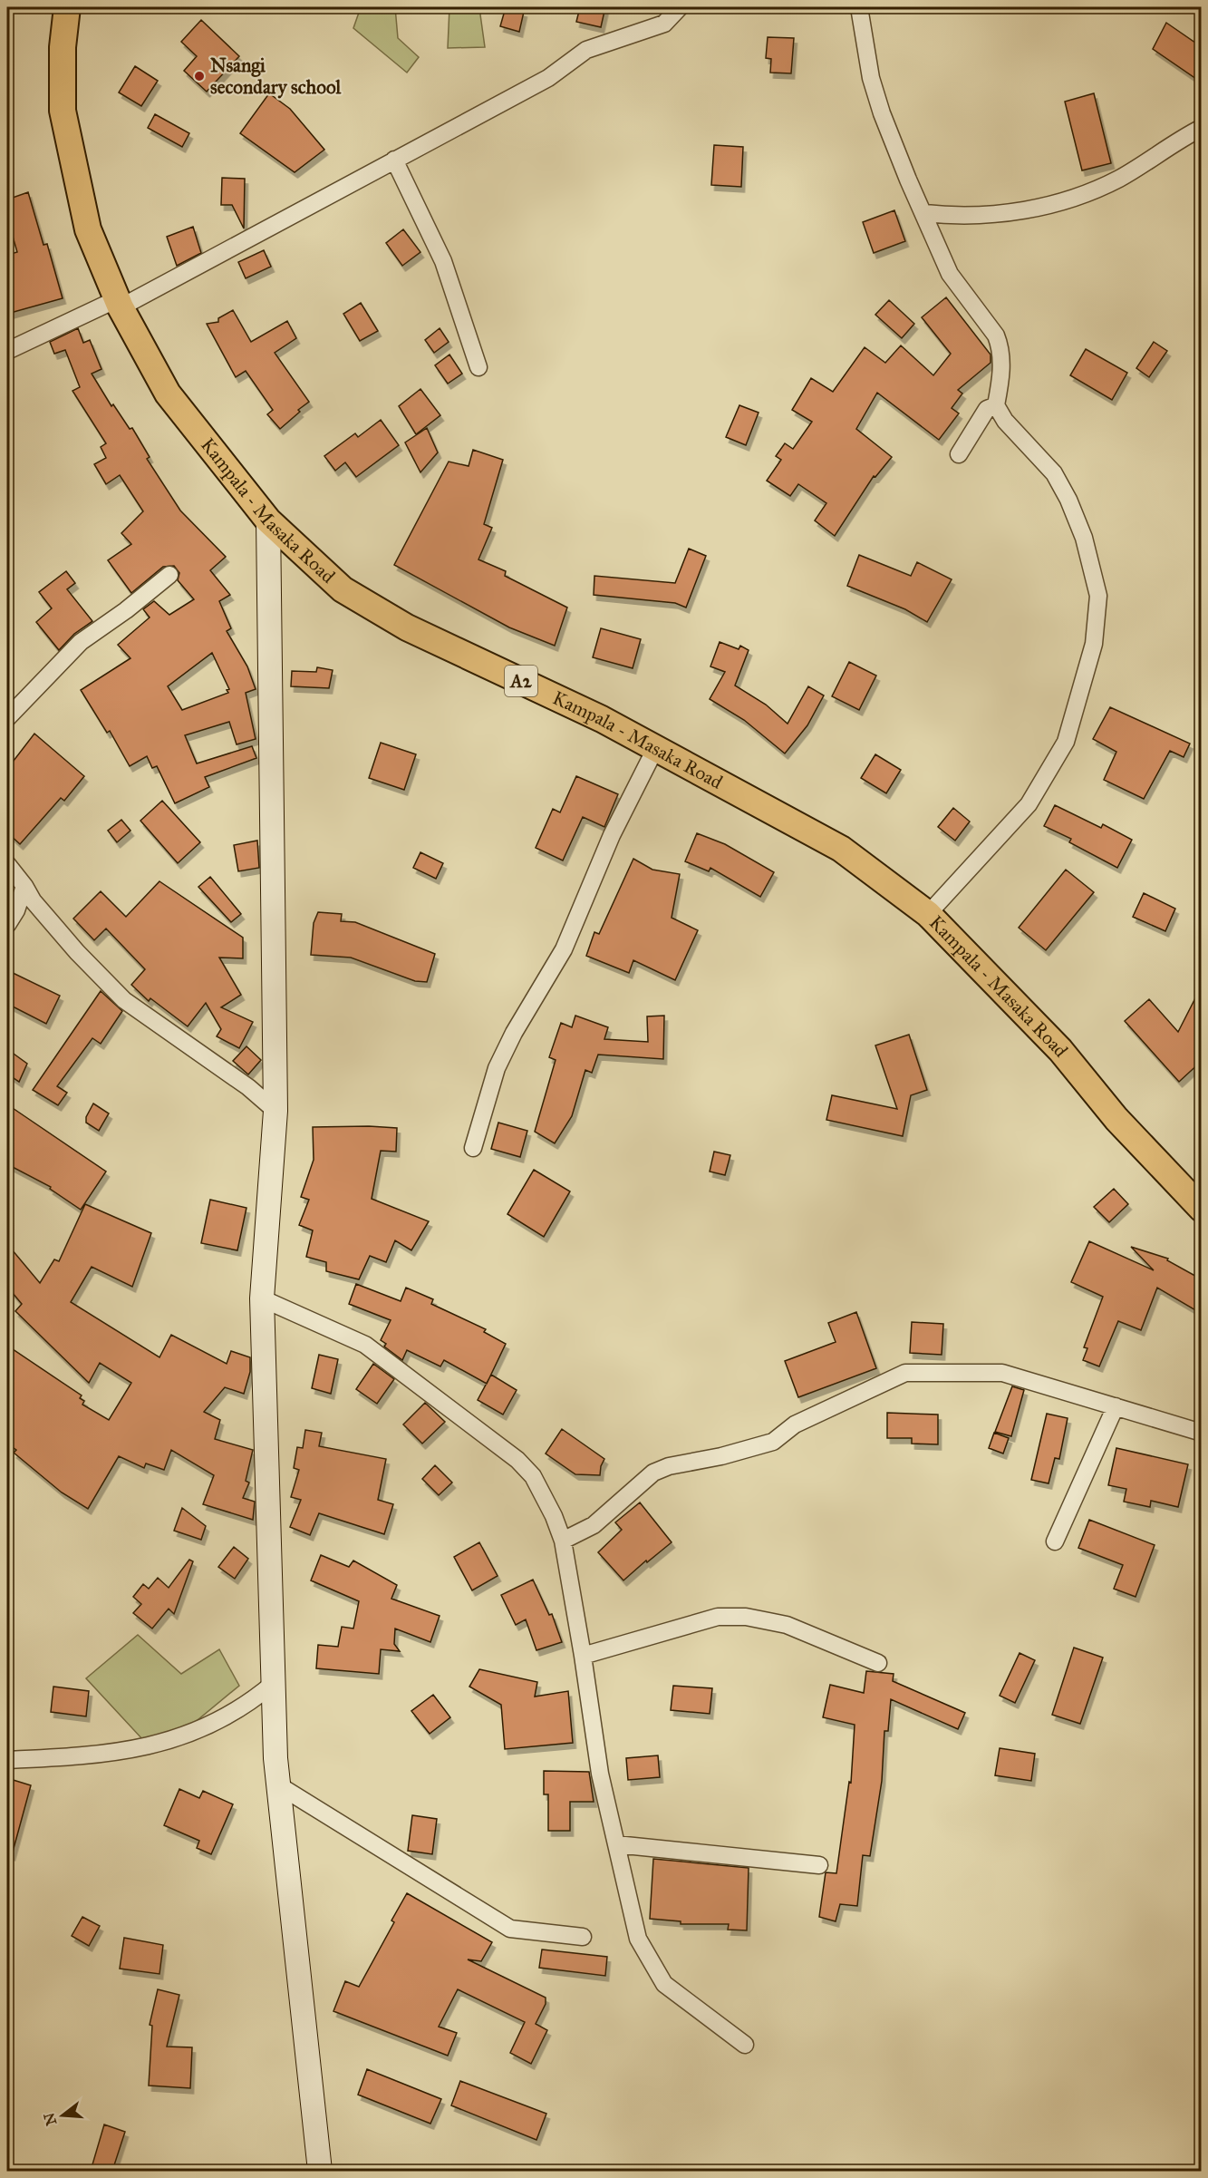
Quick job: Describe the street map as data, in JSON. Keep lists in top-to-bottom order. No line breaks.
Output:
{"streets":{"main road":["Kampala - Masaka Road","A2"]},"places":["Nsangi secondary school"],"north":"left"}
